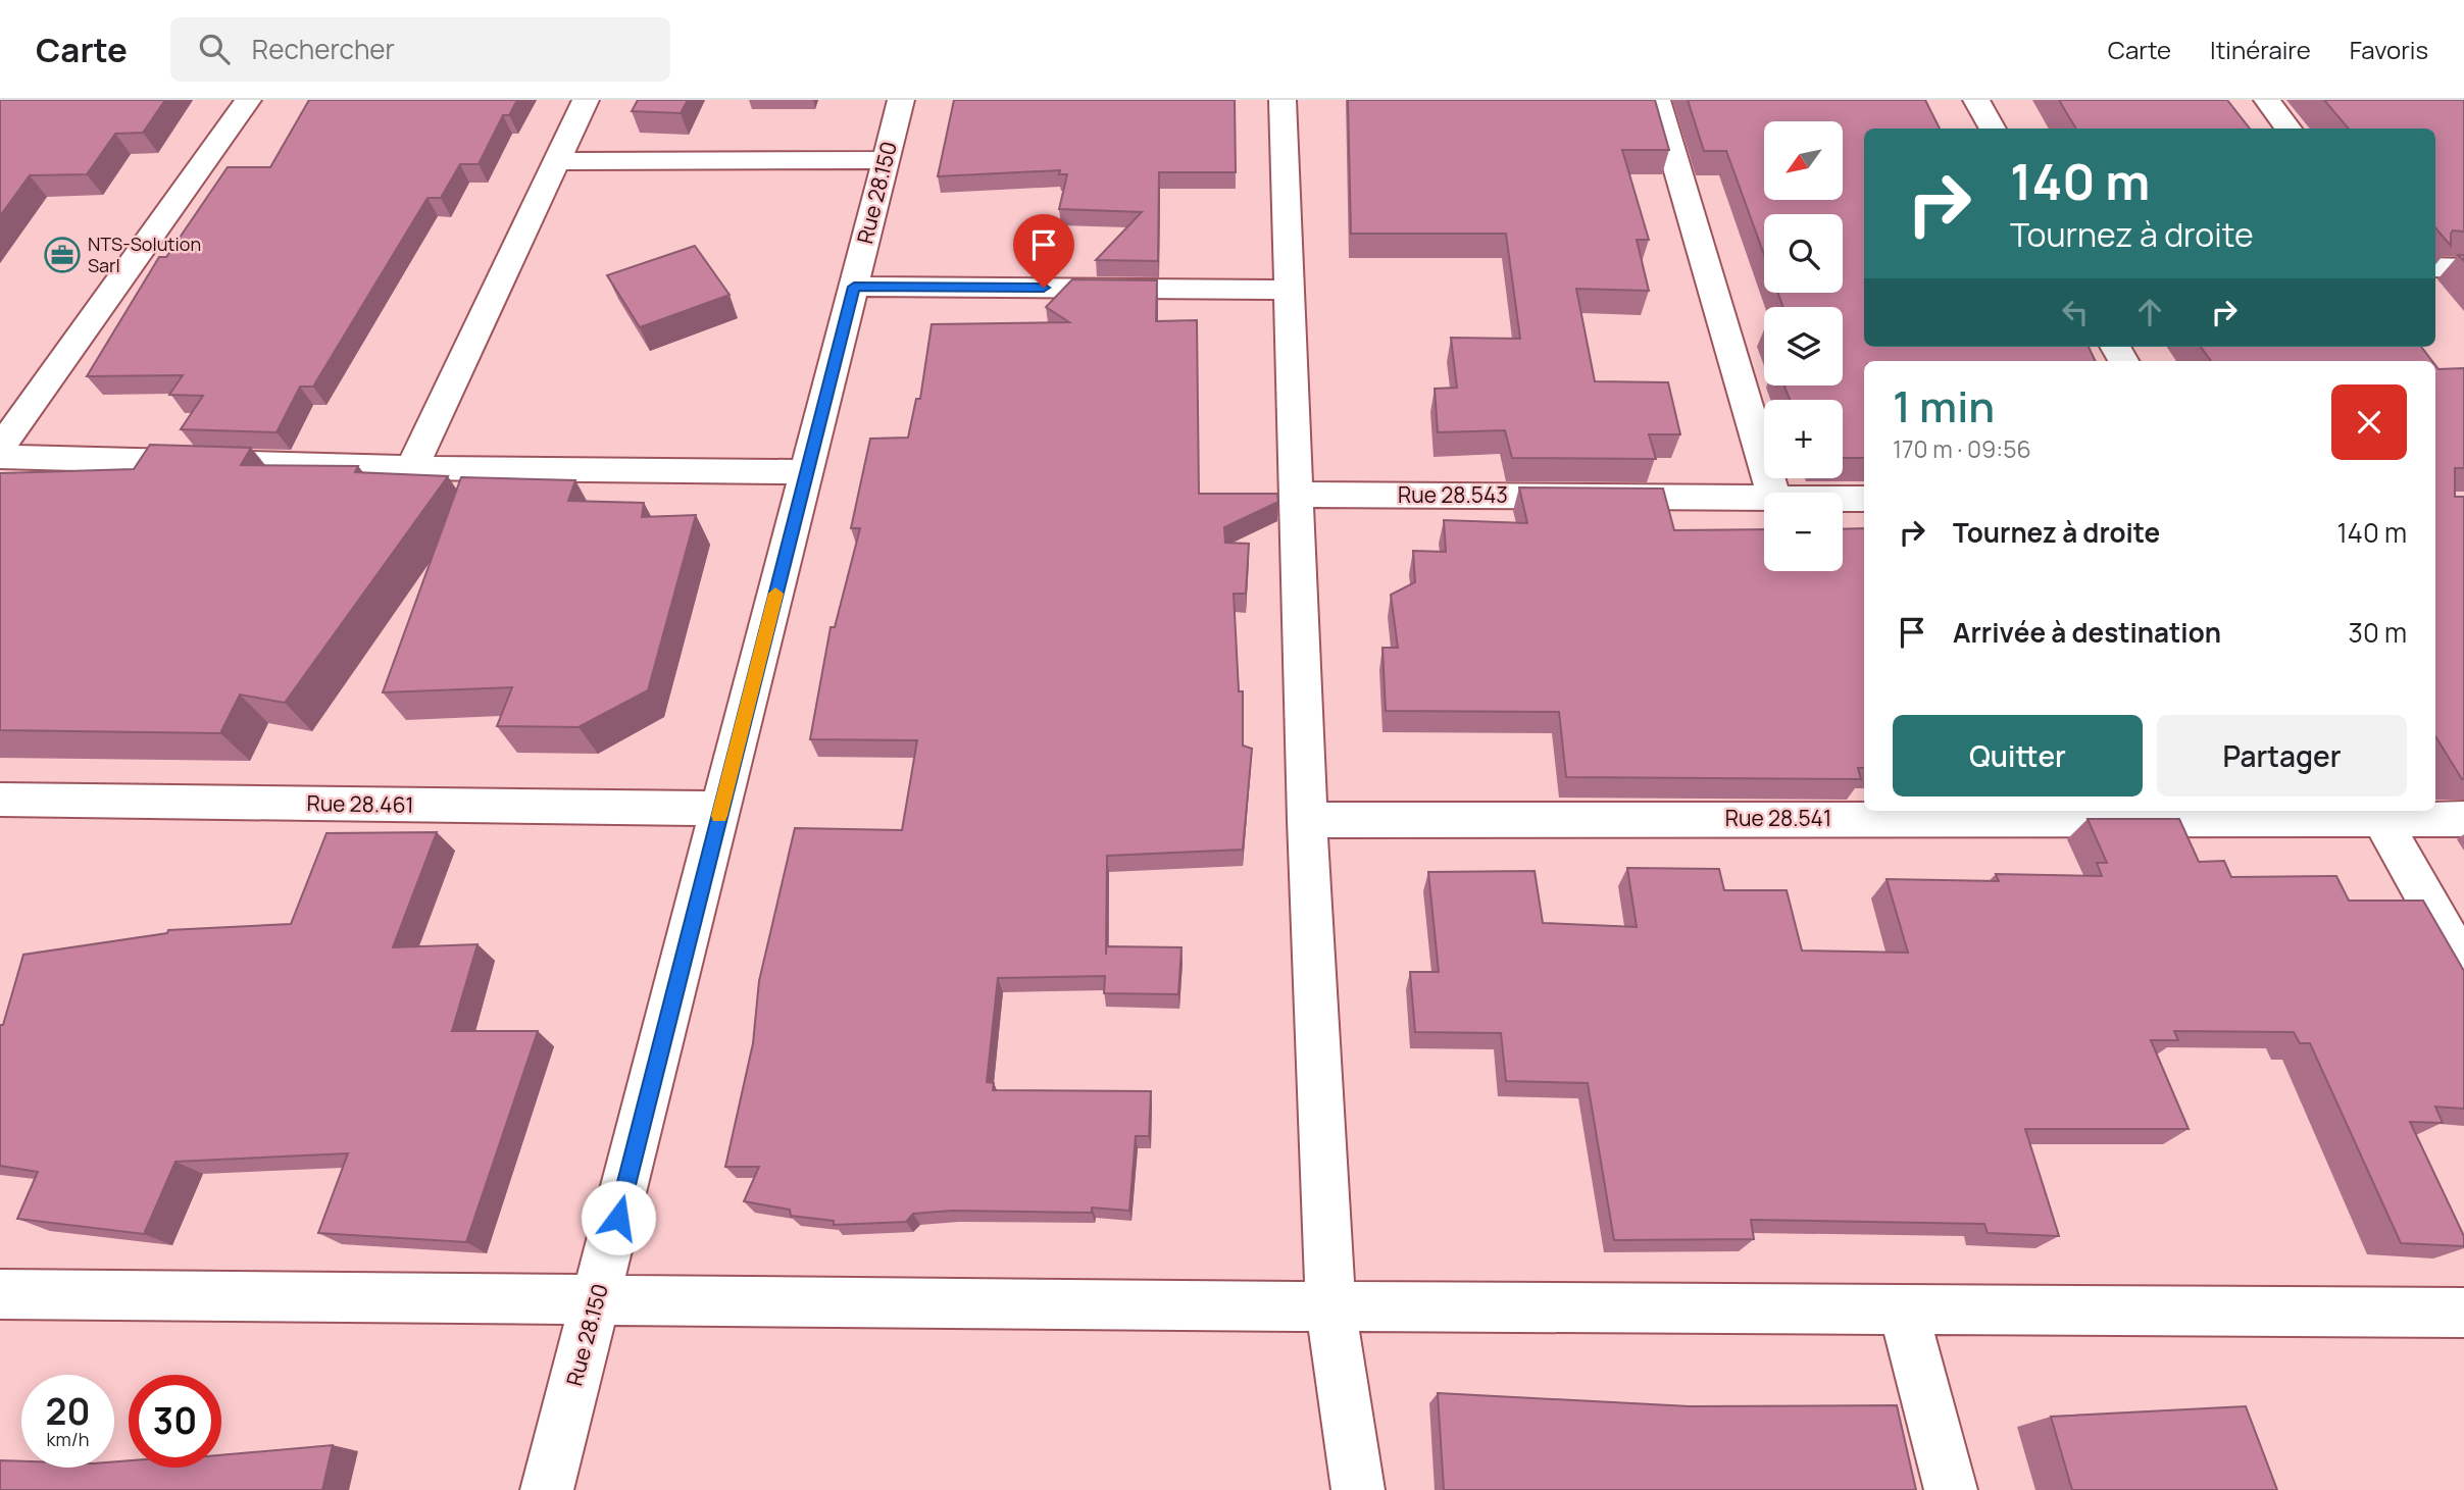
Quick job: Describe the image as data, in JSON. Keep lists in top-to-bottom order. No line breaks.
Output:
{"streets":{"street":["Rue 28.150","Rue 28.543","Rue 28.461","Rue 28.541"]},"crossings":[["Rue 28.150","Rue 28.461"]],"places":{"office":["NTS-Solution Sarl"]},"north":"bottom left","page":{"header":"Carte","search":"Rechercher","nav":["Carte","Itinéraire","Favoris"],"map_buttons":["+","−"],"turn":["140 m","Tournez à droite"],"heading":["1 min","170 m · 09:56"],"list":[{"name":"Tournez à droite","value":"140 m"},{"name":"Arrivée à destination","value":"30 m"}],"buttons":["Quitter","Partager"],"speed":"20 km/h","limit":"30"}}
